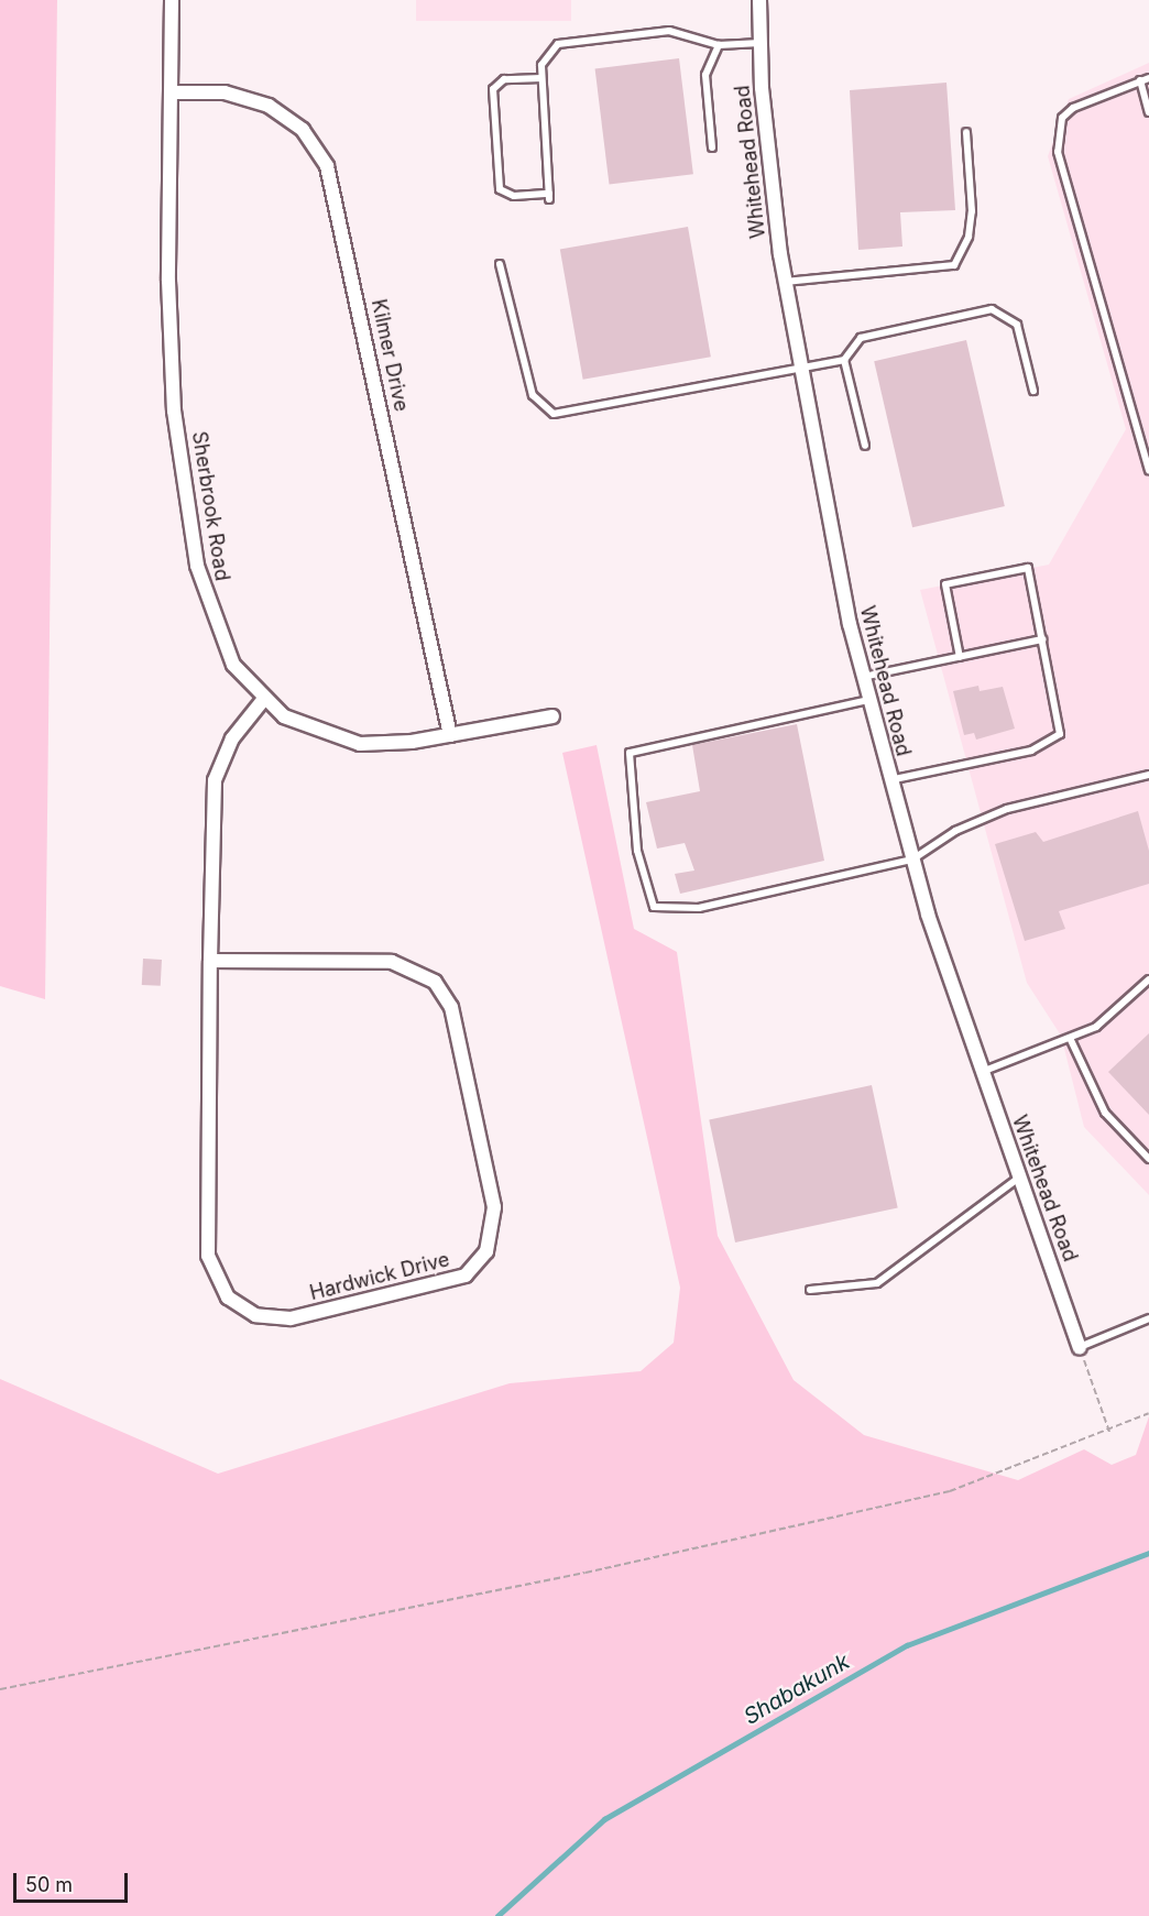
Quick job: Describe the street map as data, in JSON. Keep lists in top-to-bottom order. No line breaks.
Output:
{"streets":{"street":["Whitehead Road","Kilmer Drive","Sherbrook Road","Hardwick Drive"]},"crossings":[["Kilmer Drive","Sherbrook Road"],["Sherbrook Road","Hardwick Drive"]],"water":["Shabakunk"],"scale_bar":"50 m"}
